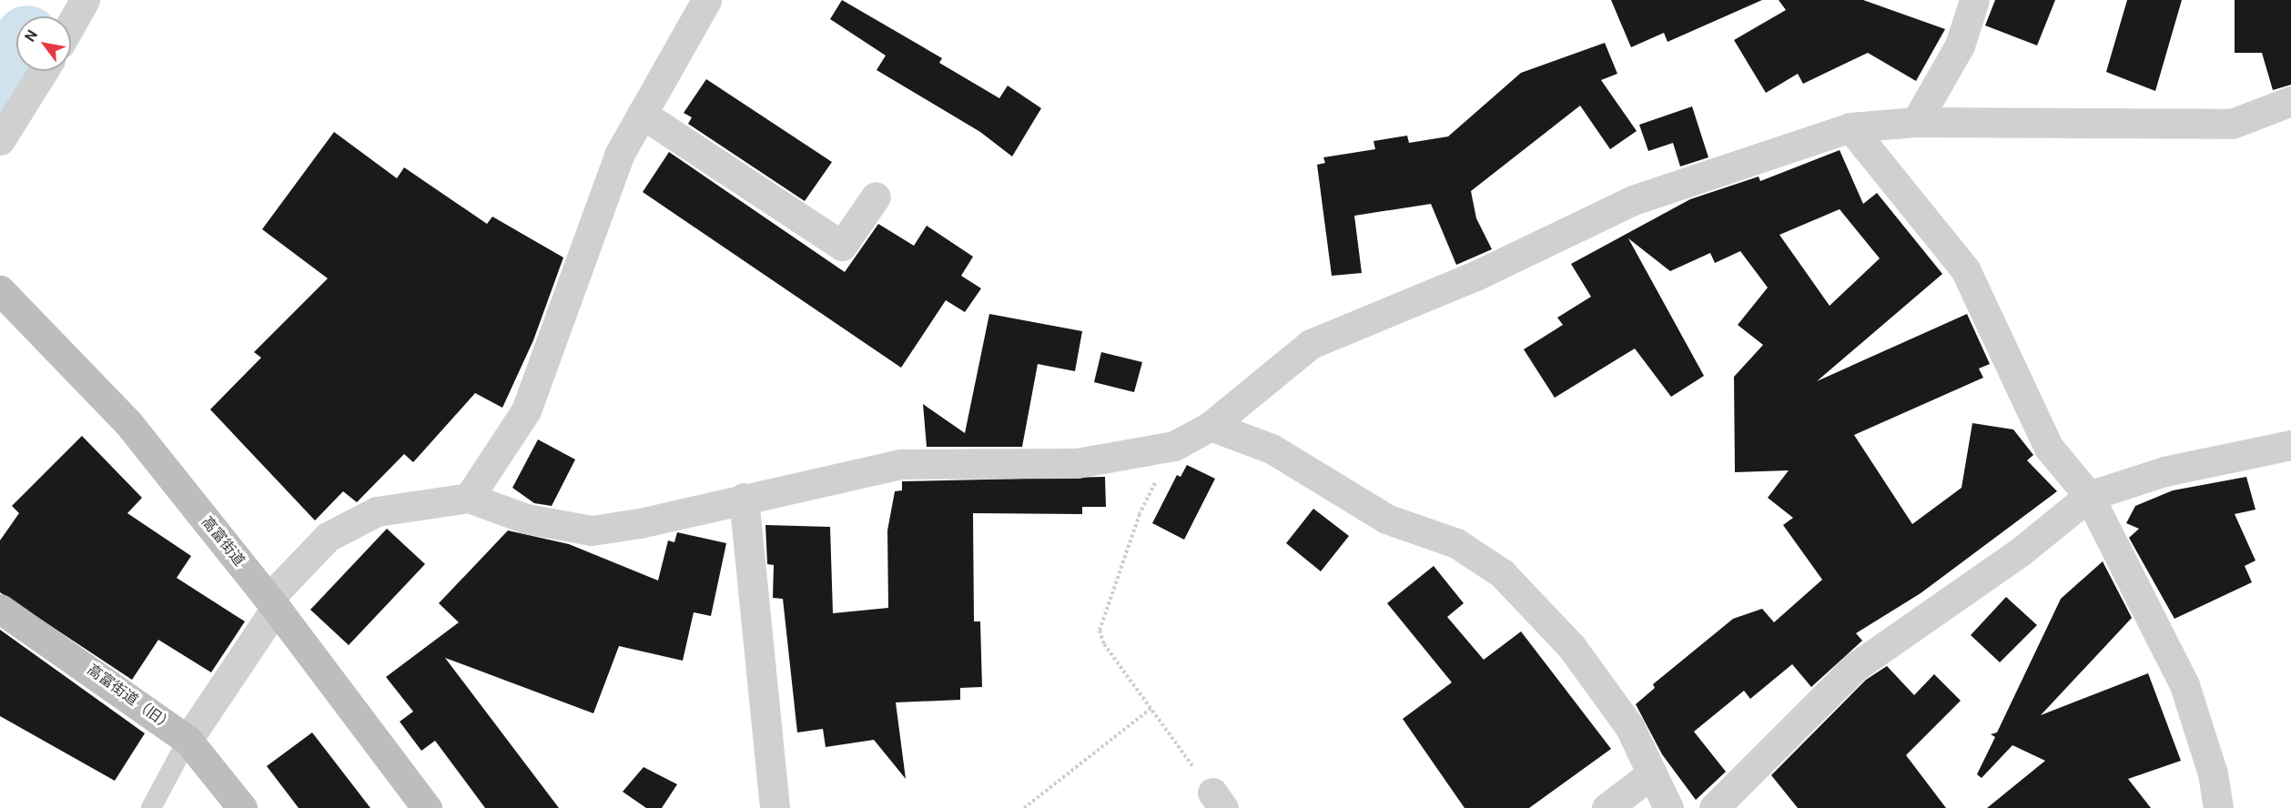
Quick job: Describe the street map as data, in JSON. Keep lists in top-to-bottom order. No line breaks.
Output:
{"streets":{"street":["高富街道","高富街道（旧）"]},"north":"top left"}
